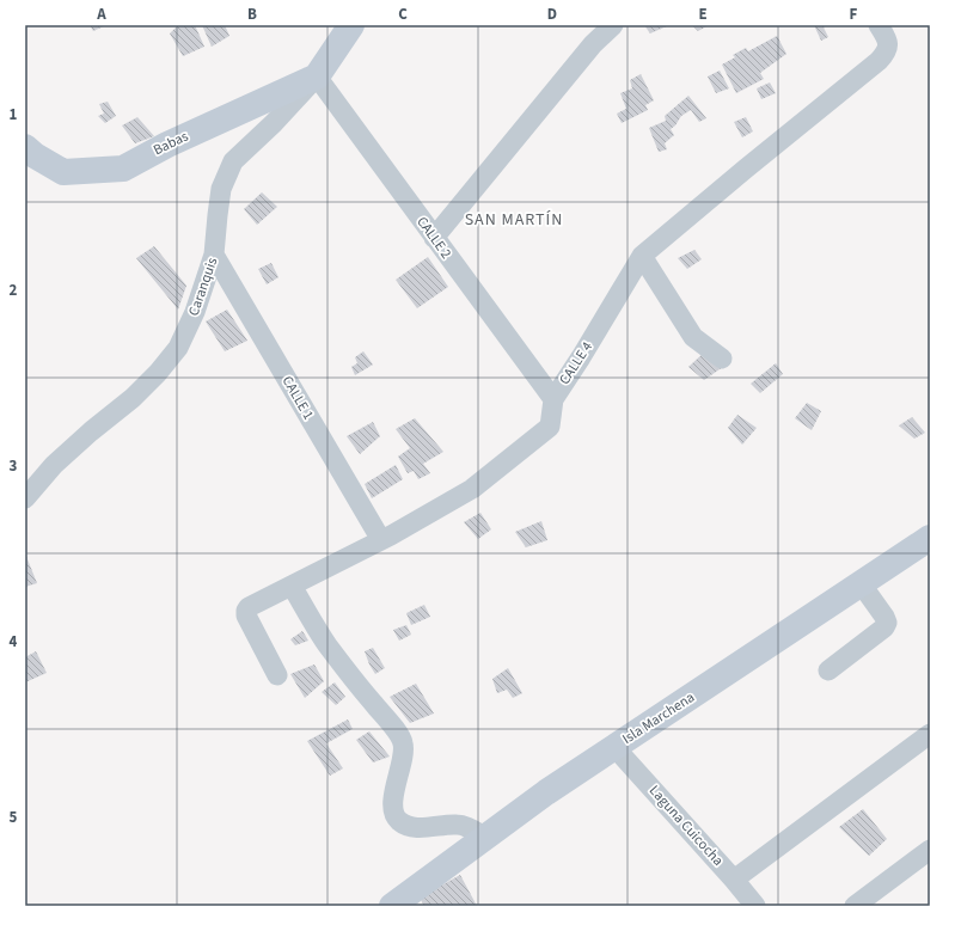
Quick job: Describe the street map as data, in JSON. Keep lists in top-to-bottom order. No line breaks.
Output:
{"streets":{"street":["Babas","CALLE 2","Caranquis","CALLE 4","CALLE 1","Isla Marchena","Laguna Cuicocha"]},"crossings":[["Babas","CALLE 2"],["Babas","Caranquis"],["CALLE 2","Caranquis"],["CALLE 2","CALLE 4"],["Caranquis","CALLE 1"],["CALLE 4","CALLE 1"],["Isla Marchena","Laguna Cuicocha"]],"districts":["SAN MARTÍN"],"grid":{"columns":["A","B","C","D","E","F"],"rows":["1","2","3","4","5"]}}
